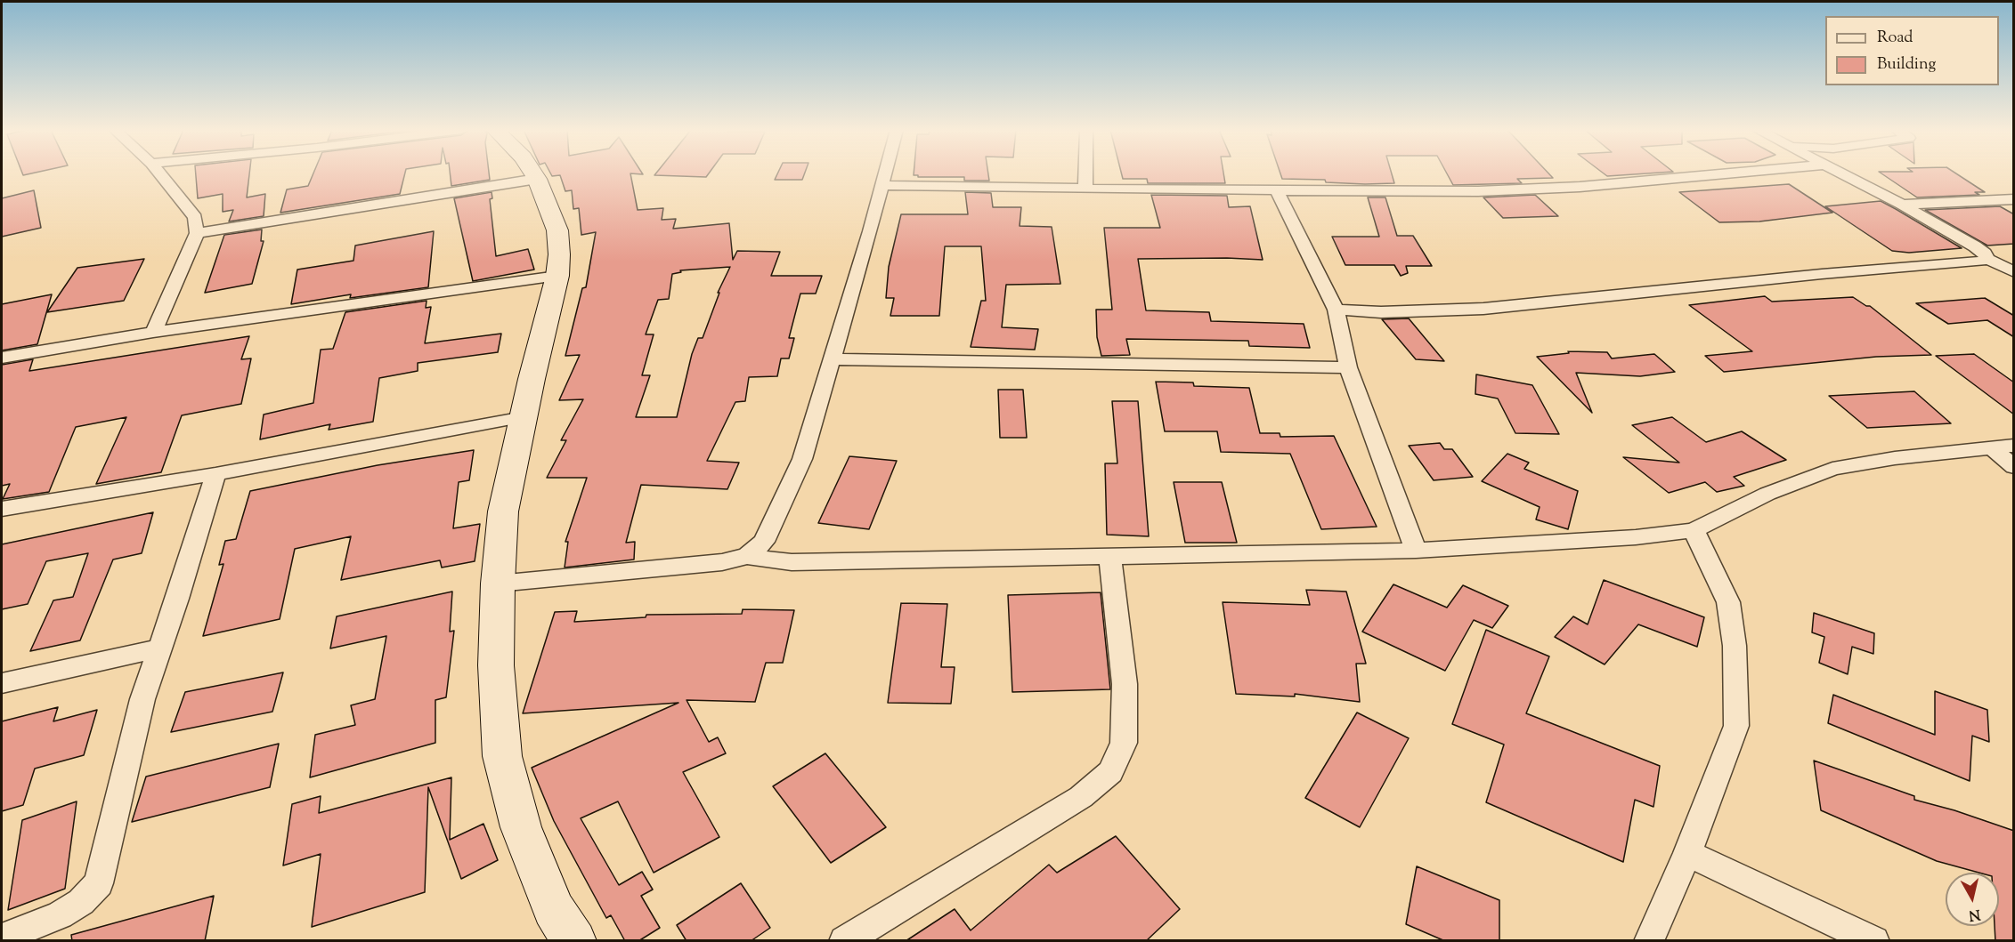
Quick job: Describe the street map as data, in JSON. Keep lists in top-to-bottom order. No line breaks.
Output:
{"legend":["Road","Building"],"north":"bottom"}
